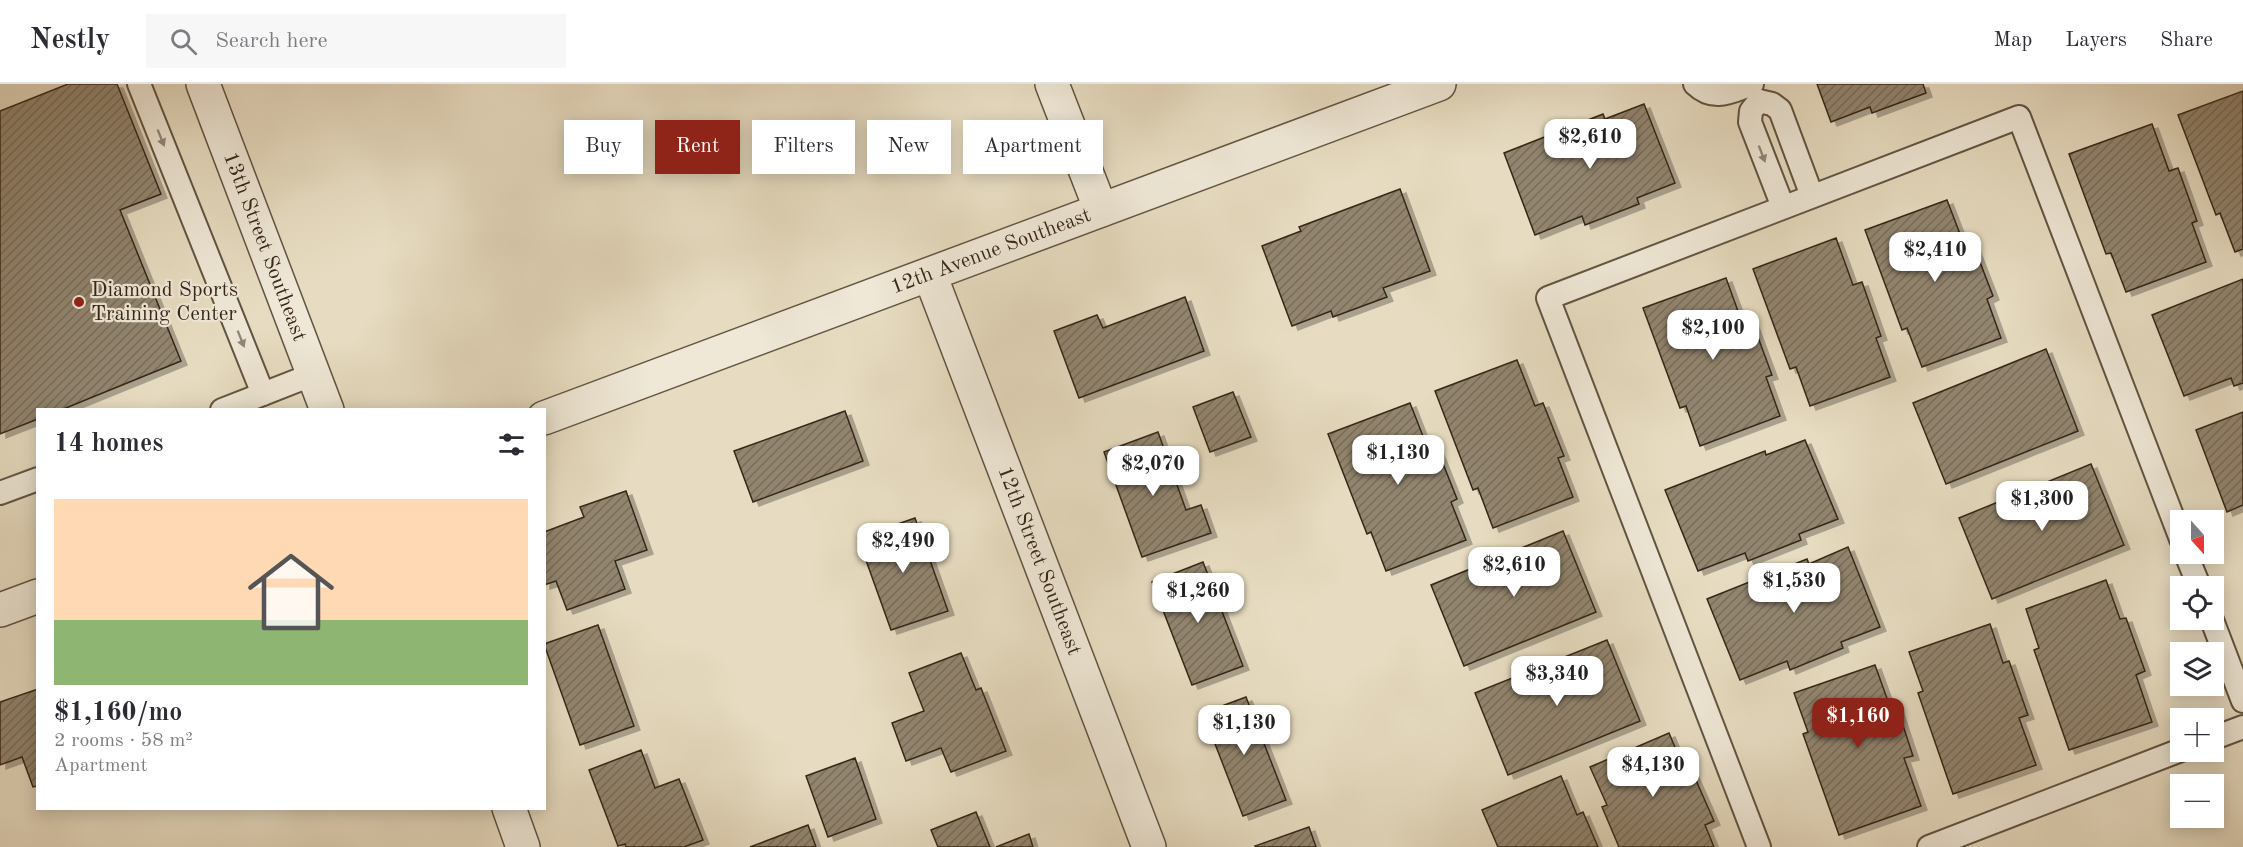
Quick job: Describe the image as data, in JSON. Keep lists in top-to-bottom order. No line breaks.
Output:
{"streets":{"street":["13th Street Southeast","12th Avenue Southeast","12th Street Southeast"]},"crossings":[["12th Avenue Southeast","12th Street Southeast"]],"places":["Diamond Sports Training Center"],"north":"bottom","page":{"header":"Nestly","search":"Search here","nav":["Map","Layers","Share"],"price":["$2,610","$2,410","$2,100","$1,130","$2,070","$1,300","$2,490","$2,610","$1,530","$1,260","$3,340","$1,160","$1,130","$4,130"],"chip":["Buy","Rent","Filters","New","Apartment"],"heading":"14 homes","list":[{"name":"$1,160/mo","note":"2 rooms · 58 m² · Apartment"}],"map_buttons":["+","−"]}}
